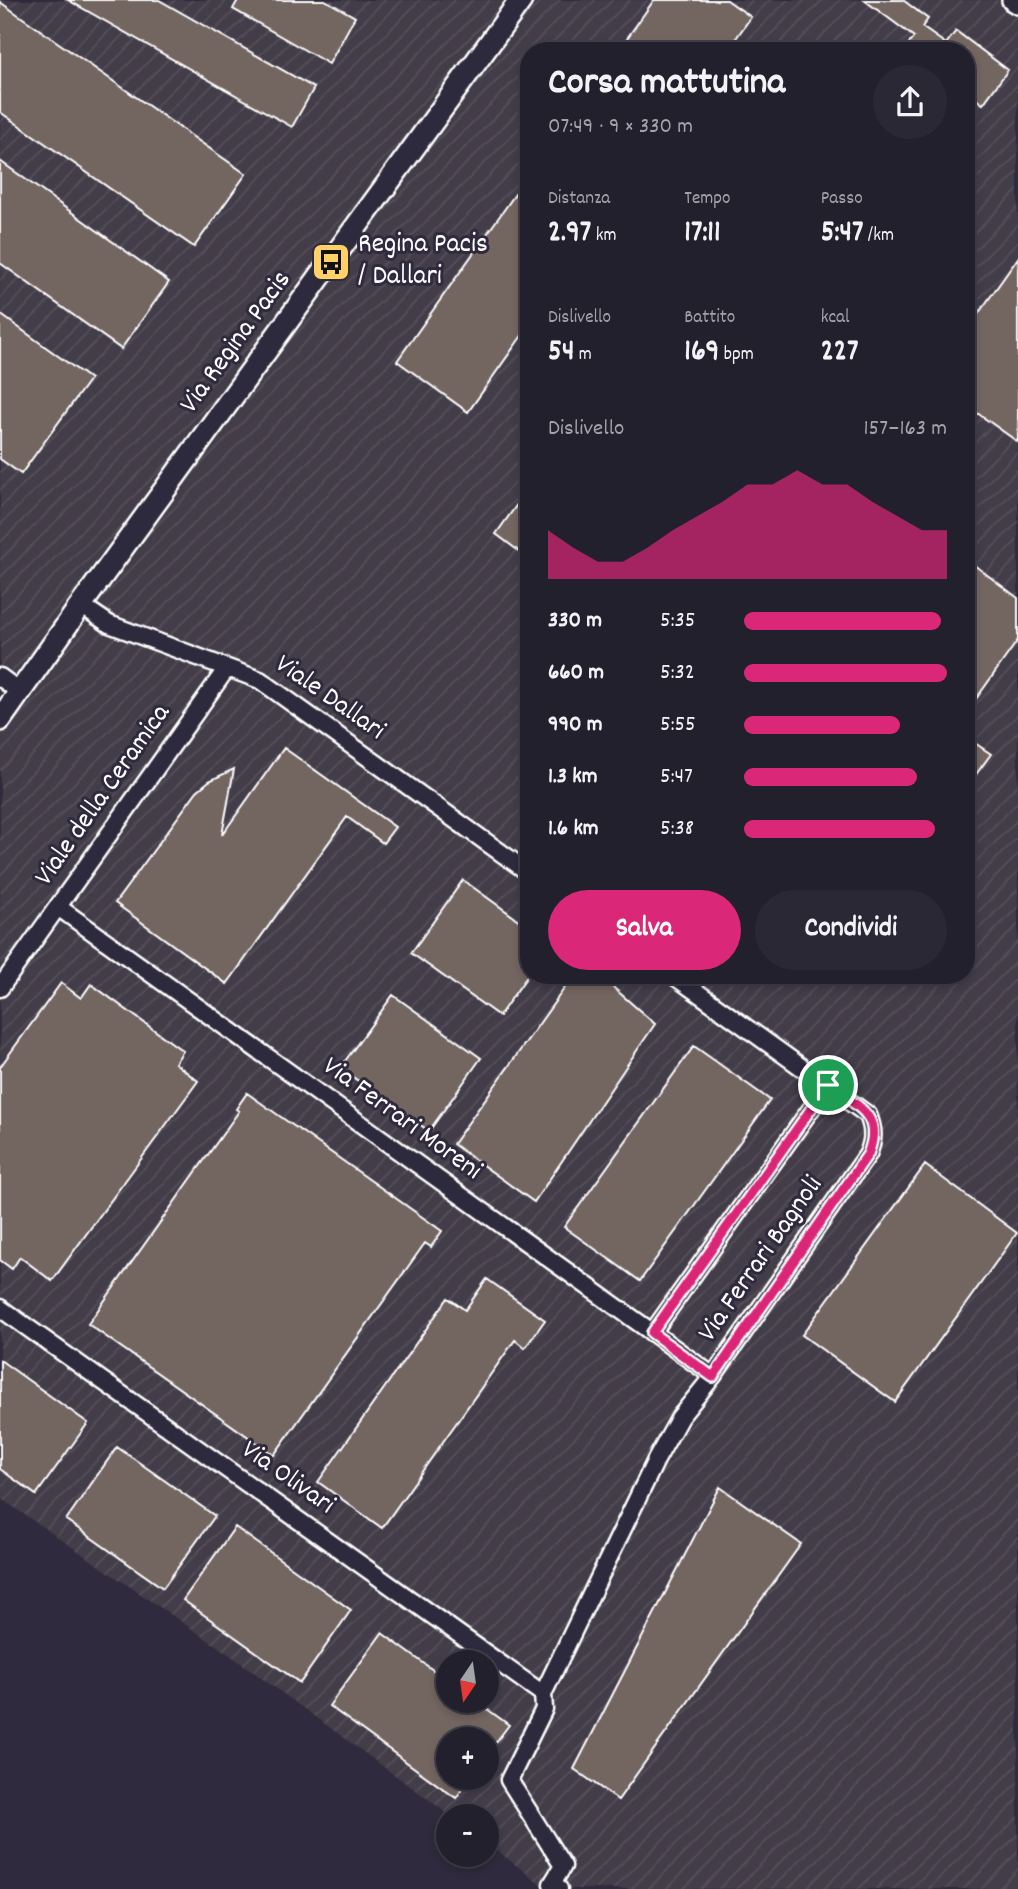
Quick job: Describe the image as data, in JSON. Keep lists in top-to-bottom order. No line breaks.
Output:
{"streets":{"street":["Via Regina Pacis","Viale Dallari","Viale della Ceramica","Via Ferrari Moreni","Via Ferrari Bagnoli","Via Olivari"]},"crossings":[["Via Regina Pacis","Viale Dallari"],["Viale Dallari","Viale della Ceramica"],["Viale della Ceramica","Via Ferrari Moreni"],["Via Ferrari Moreni","Via Ferrari Bagnoli"],["Via Ferrari Bagnoli","Via Olivari"]],"places":{"bus stop":["Regina Pacis / Dallari"]},"north":"bottom","page":{"heading":["Corsa mattutina","07:49 · 9 × 330 m"],"stats":[["Distanza","2.97 km"],["Tempo","17:11"],["Passo","5:47 /km"],["Dislivello","54 m"],["Battito","169 bpm"],["kcal","227"]],"chart":["Dislivello","157–163 m"],"list":[{"name":"330 m","note":"5:35"},{"name":"660 m","note":"5:32"},{"name":"990 m","note":"5:55"},{"name":"1.3 km","note":"5:47"},{"name":"1.6 km","note":"5:38"}],"buttons":["Salva","Condividi"],"map_buttons":["+","−"]}}
